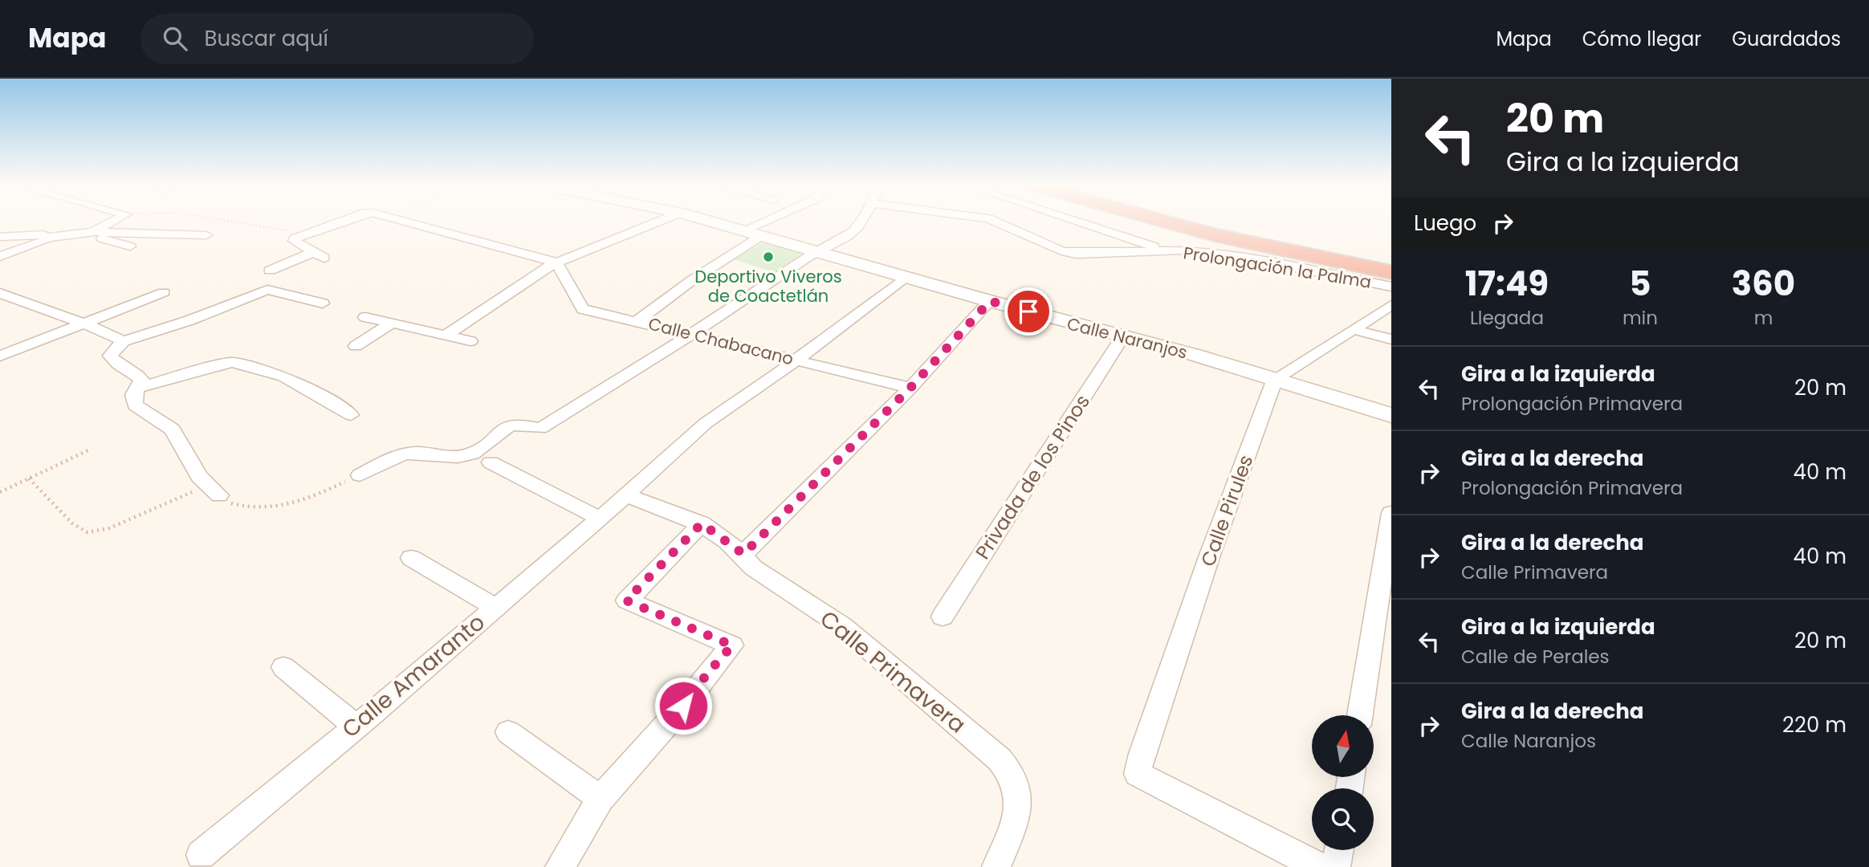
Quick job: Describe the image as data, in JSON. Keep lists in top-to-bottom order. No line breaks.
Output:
{"streets":{"street":["Prolongación la Palma","Calle Naranjos","Calle Chabacano","Privada de los Pinos","Calle Pirules","Calle Primavera","Calle Amaranto"]},"crossings":[["Calle Naranjos","Privada de los Pinos"],["Calle Naranjos","Calle Pirules"],["Calle Naranjos","Calle Amaranto"],["Calle Chabacano","Calle Amaranto"],["Calle Primavera","Calle Amaranto"]],"places":["Deportivo Viveros de Coactetlán"],"north":"top","page":{"header":"Mapa","search":"Buscar aquí","nav":["Mapa","Cómo llegar","Guardados"],"turn":["20 m","Gira a la izquierda"],"then":"Luego","eta":["17:49","Llegada","5","min","360","m"],"list":[{"name":"Gira a la izquierda","note":"Prolongación Primavera","value":"20 m"},{"name":"Gira a la derecha","note":"Prolongación Primavera","value":"40 m"},{"name":"Gira a la derecha","note":"Calle Primavera","value":"40 m"},{"name":"Gira a la izquierda","note":"Calle de Perales","value":"20 m"},{"name":"Gira a la derecha","note":"Calle Naranjos","value":"220 m"}]}}
